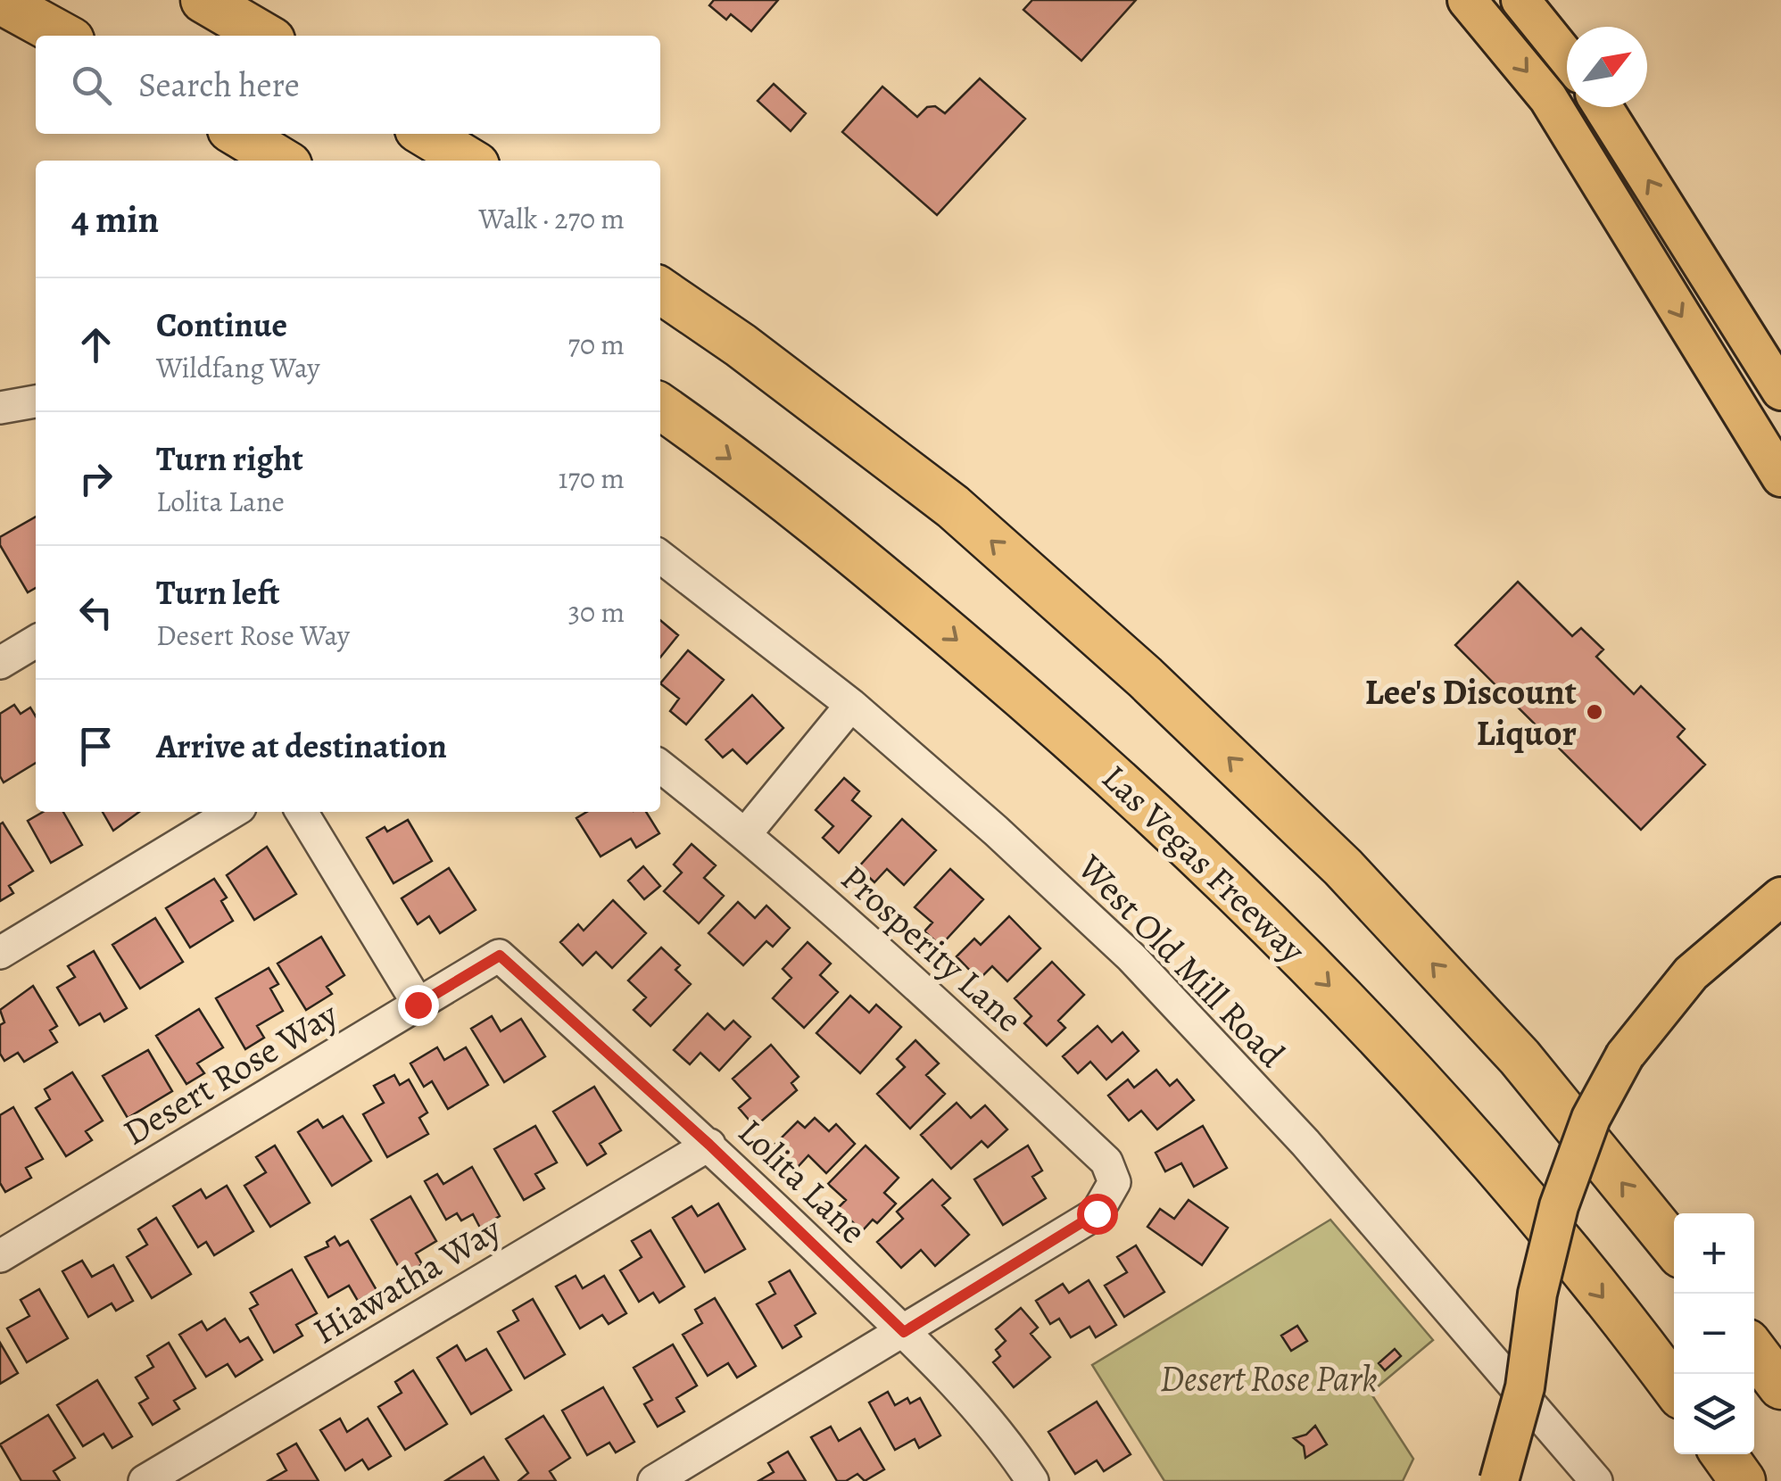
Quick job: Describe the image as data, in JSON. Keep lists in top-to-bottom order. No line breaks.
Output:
{"streets":{"highway":["Las Vegas Freeway"],"street":["Prosperity Lane","West Old Mill Road","Desert Rose Way","Lolita Lane","Hiawatha Way"]},"crossings":[["Prosperity Lane","Lolita Lane"],["Desert Rose Way","Lolita Lane"],["Lolita Lane","Hiawatha Way"]],"parks":["Desert Rose Park"],"places":["Lee's Discount Liquor"],"north":"top right","page":{"search":"Search here","heading":["4 min","Walk · 270 m"],"list":[["Continue","Wildfang Way","70 m"],["Turn right","Lolita Lane","170 m"],["Turn left","Desert Rose Way","30 m"],"Arrive at destination"],"map_buttons":["+","−"]}}
